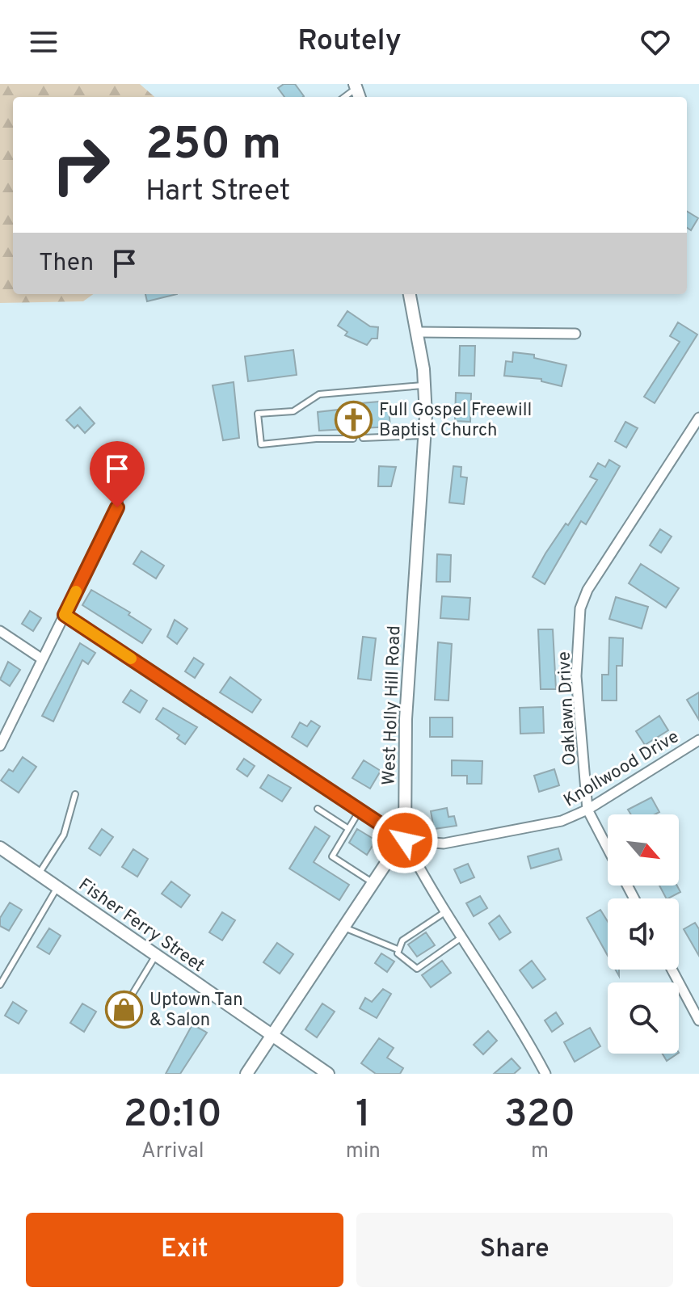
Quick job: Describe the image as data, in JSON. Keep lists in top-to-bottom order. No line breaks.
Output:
{"streets":{"street":["West Holly Hill Road","Oaklawn Drive","Knollwood Drive","Fisher Ferry Street"]},"crossings":[["West Holly Hill Road","Knollwood Drive"],["Oaklawn Drive","Knollwood Drive"]],"places":{"church":["Full Gospel Freewill Baptist Church"],"shop":["Uptown Tan & Salon"]},"north":"bottom right","page":{"header":"Routely","turn":["250 m","Hart Street"],"then":"Then","eta":["20:10","Arrival","1","min","320","m"],"buttons":["Exit","Share"]}}
